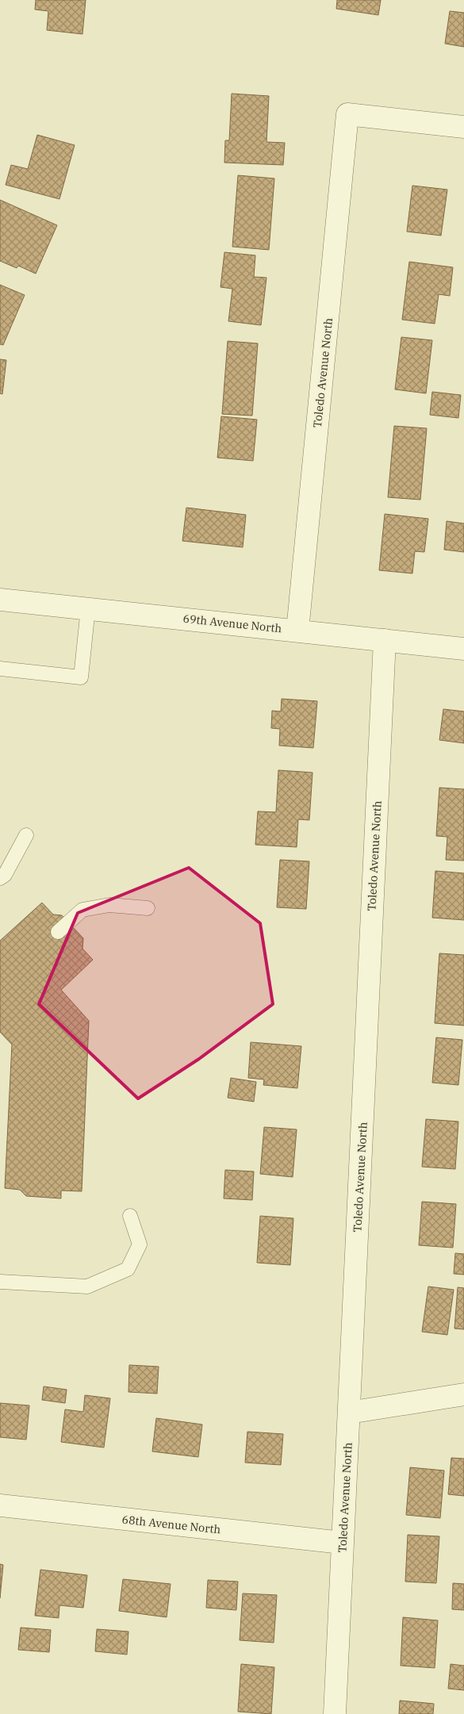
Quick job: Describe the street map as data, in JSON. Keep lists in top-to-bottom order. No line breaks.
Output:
{"streets":{"street":["Toledo Avenue North","69th Avenue North","68th Avenue North"]},"crossings":[["Toledo Avenue North","69th Avenue North"],["Toledo Avenue North","68th Avenue North"]]}
